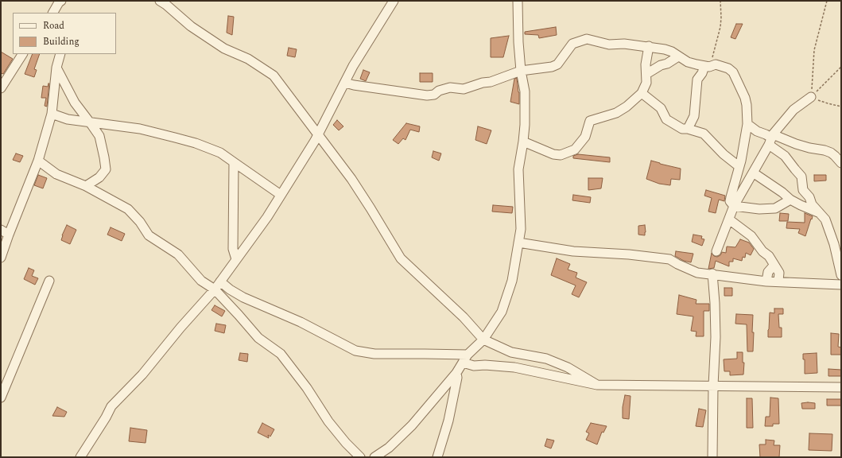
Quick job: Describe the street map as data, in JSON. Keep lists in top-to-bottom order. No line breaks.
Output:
{"legend":["Road","Building"]}
